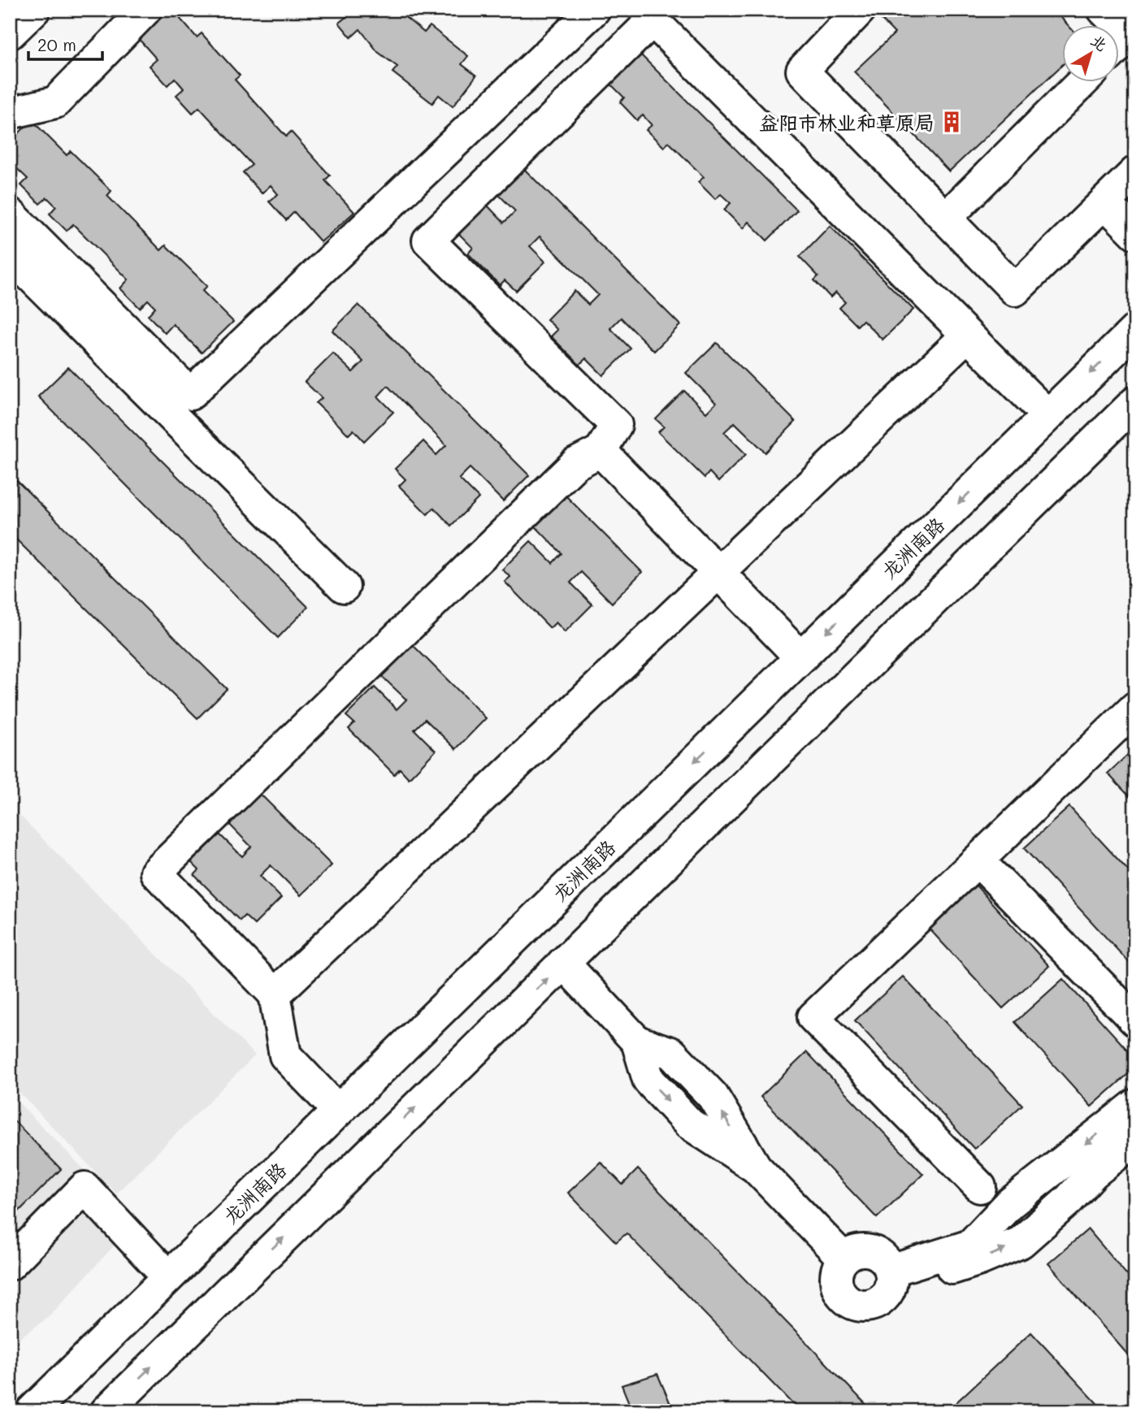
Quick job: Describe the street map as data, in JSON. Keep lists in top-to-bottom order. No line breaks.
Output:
{"streets":{"street":["龙洲南路"]},"places":{"building":["益阳市林业和草原局"]},"scale_bar":"20 m","north":"top right"}
